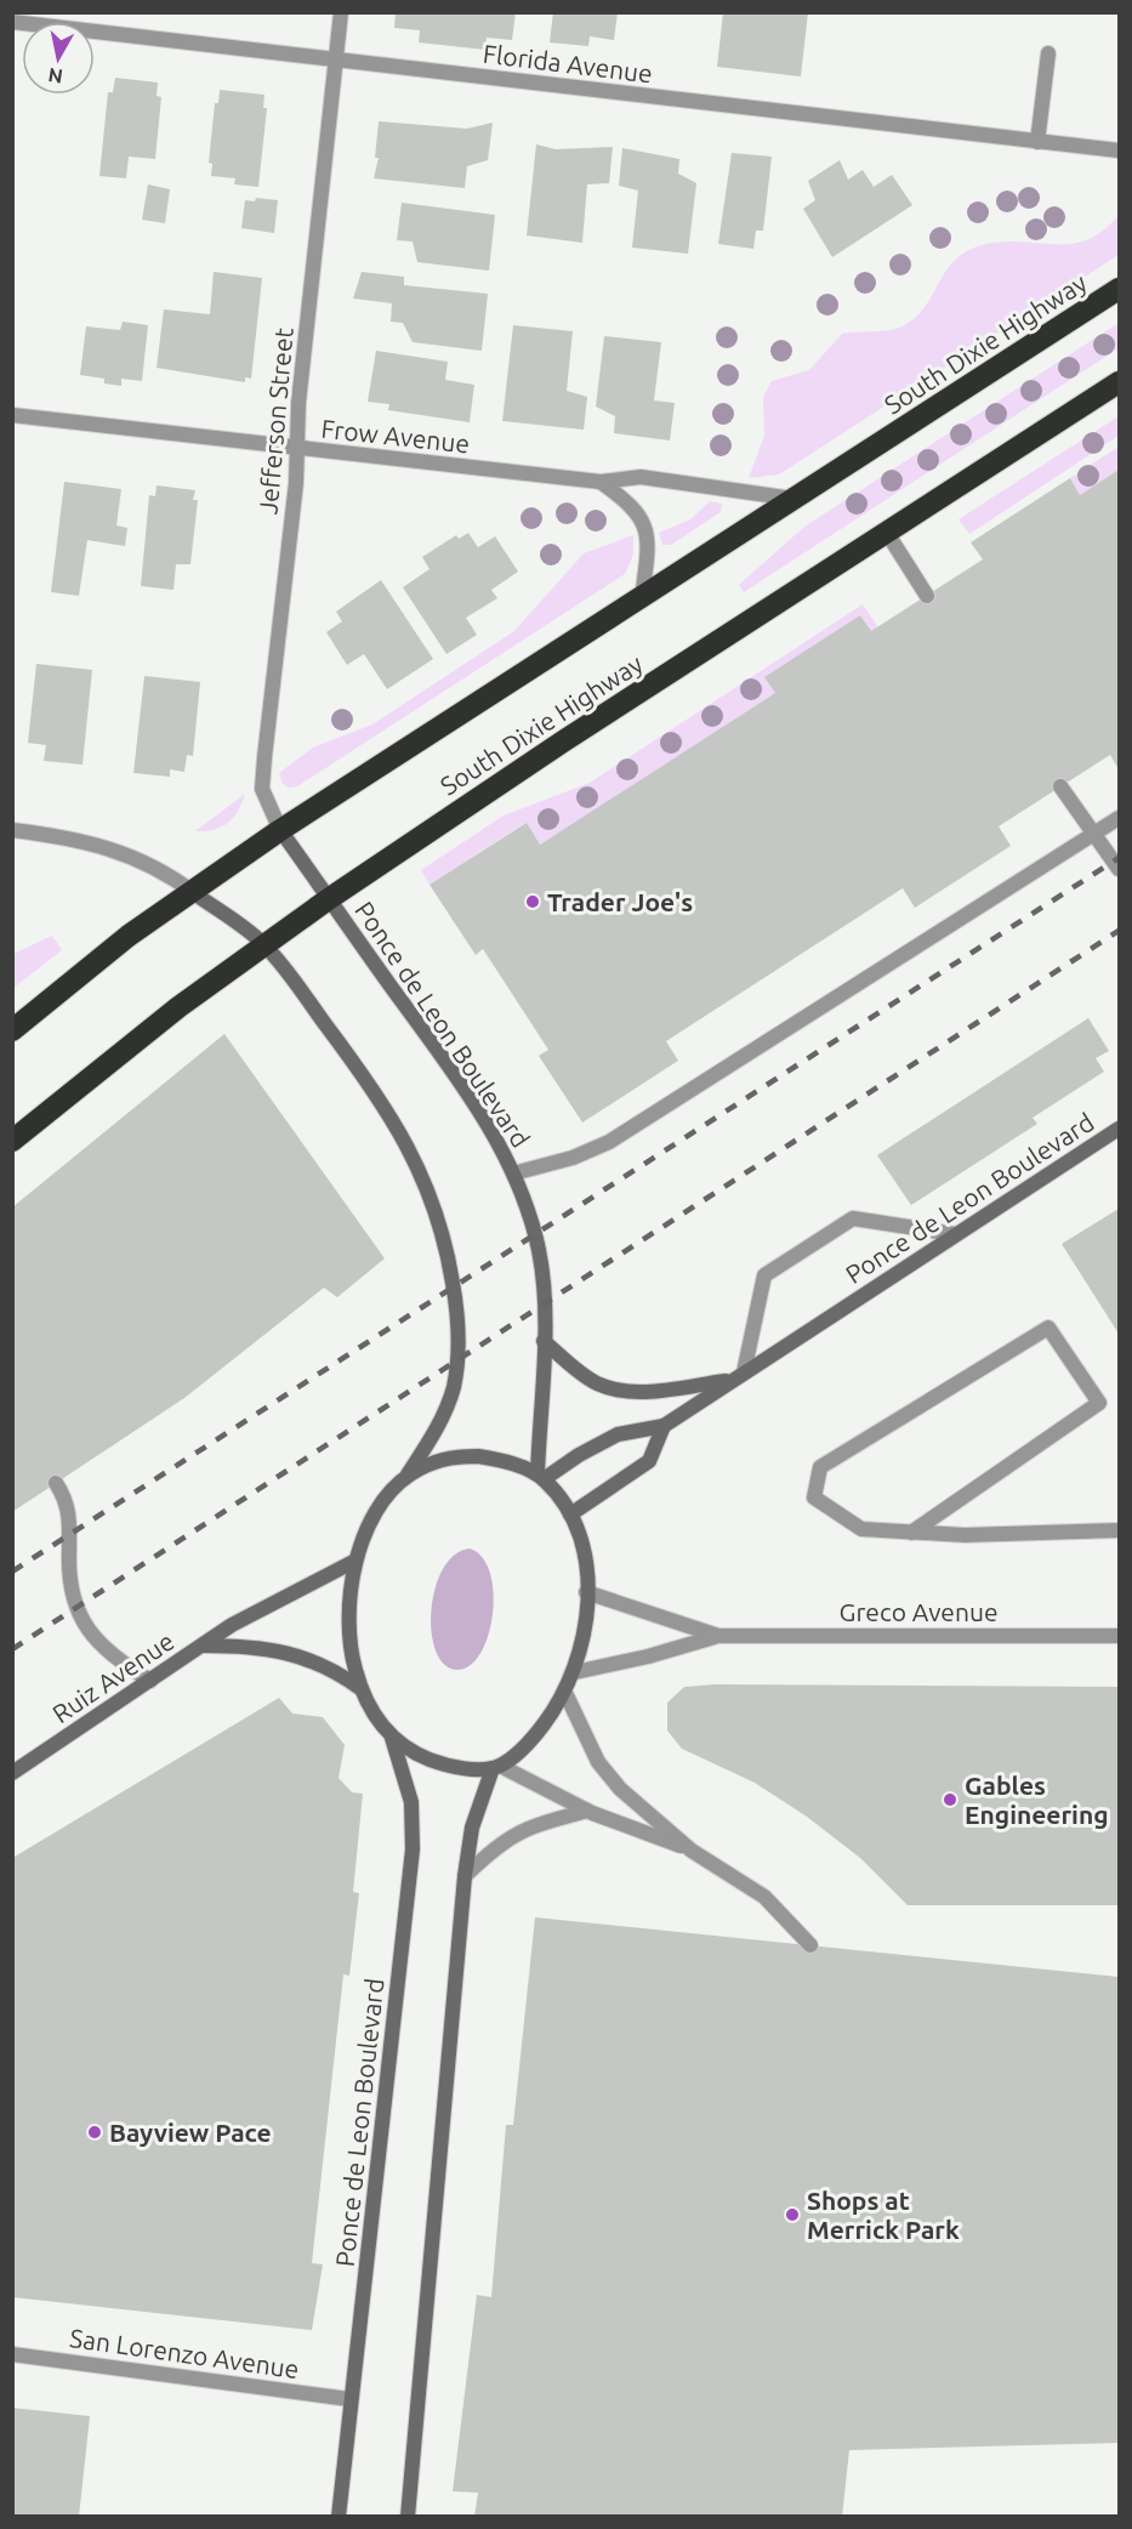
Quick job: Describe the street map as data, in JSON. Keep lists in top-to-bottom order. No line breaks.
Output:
{"streets":{"highway":["South Dixie Highway"],"street":["Florida Avenue","Jefferson Street","Frow Avenue","Ponce de Leon Boulevard","Greco Avenue","Ruiz Avenue","San Lorenzo Avenue"]},"crossings":[["Florida Avenue","Jefferson Street"],["South Dixie Highway","Jefferson Street"],["South Dixie Highway","Frow Avenue"],["South Dixie Highway","Ponce de Leon Boulevard"],["Jefferson Street","Frow Avenue"],["Jefferson Street","Ponce de Leon Boulevard"],["Ponce de Leon Boulevard","San Lorenzo Avenue"]],"places":["Trader Joe's","Gables Engineering","Bayview Pace","Shops at Merrick Park"],"north":"bottom"}
